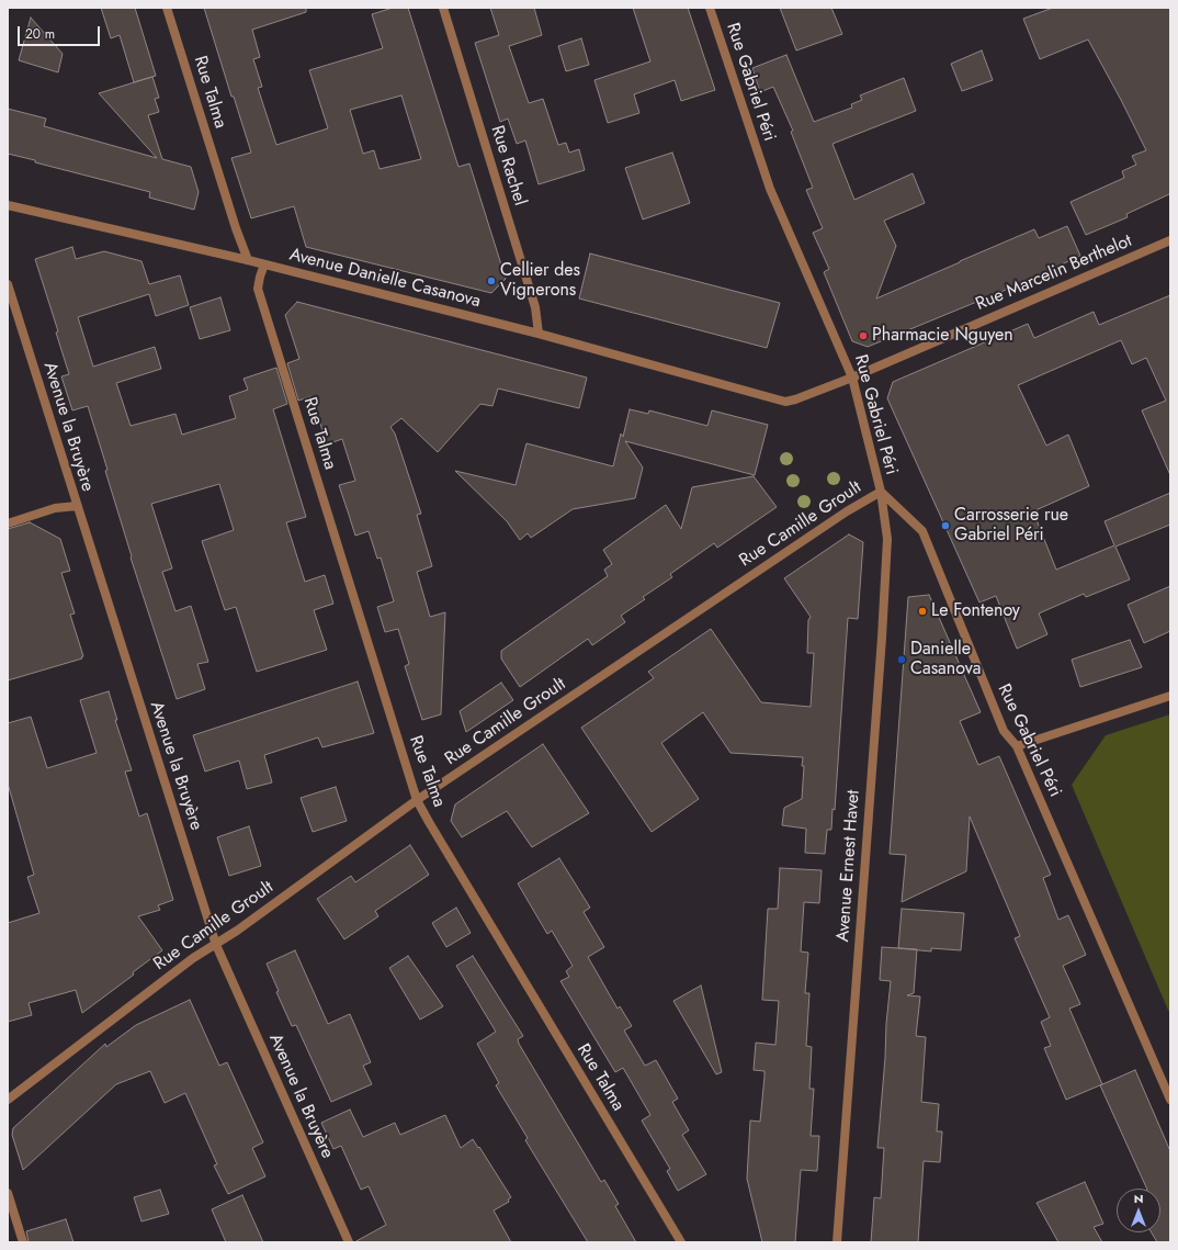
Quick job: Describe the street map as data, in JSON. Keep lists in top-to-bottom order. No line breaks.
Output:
{"streets":{"street":["Rue Gabriel Péri","Rue Talma","Rue Rachel","Rue Marcelin Berthelot","Avenue Danielle Casanova","Avenue la Bruyère","Rue Camille Groult","Avenue Ernest Havet"]},"crossings":[["Rue Gabriel Péri","Rue Marcelin Berthelot"],["Rue Gabriel Péri","Avenue Danielle Casanova"],["Rue Gabriel Péri","Rue Camille Groult"],["Rue Gabriel Péri","Avenue Ernest Havet"],["Rue Talma","Avenue Danielle Casanova"],["Rue Talma","Rue Camille Groult"],["Rue Rachel","Avenue Danielle Casanova"],["Rue Marcelin Berthelot","Avenue Danielle Casanova"],["Avenue la Bruyère","Rue Camille Groult"],["Rue Camille Groult","Avenue Ernest Havet"]],"places":["Cellier des Vignerons","Pharmacie Nguyen","Carrosserie rue Gabriel Péri","Le Fontenoy","Danielle Casanova"],"scale_bar":"20 m","north":"top"}
